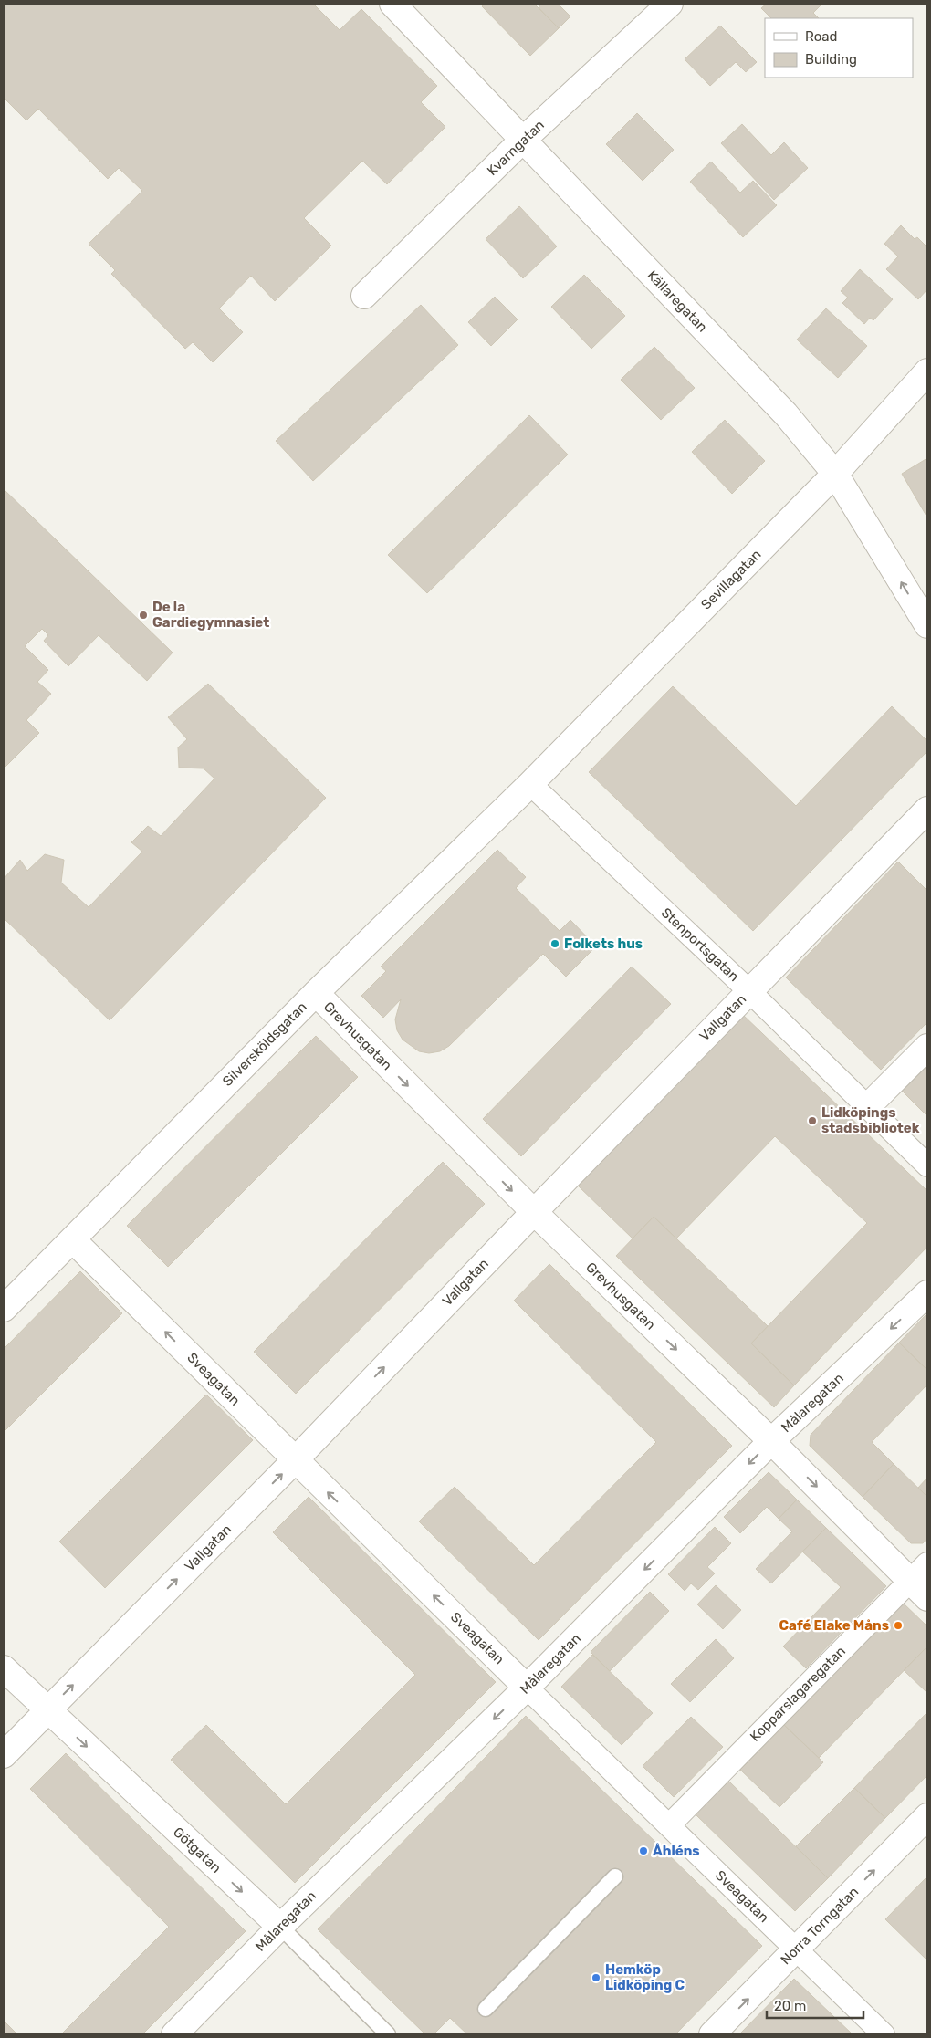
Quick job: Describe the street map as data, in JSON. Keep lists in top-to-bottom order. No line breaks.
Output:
{"streets":{"street":["Kvarngatan","Källaregatan","Sevillagatan","Stenportsgatan","Vallgatan","Grevhusgatan","Silversköldsgatan","Sveagatan","Målaregatan","Kopparslagaregatan","Götgatan","Norra Torngatan"]},"crossings":[["Kvarngatan","Källaregatan"],["Källaregatan","Sevillagatan"],["Sevillagatan","Stenportsgatan"],["Sevillagatan","Silversköldsgatan"],["Stenportsgatan","Vallgatan"],["Stenportsgatan","Silversköldsgatan"],["Vallgatan","Grevhusgatan"],["Vallgatan","Sveagatan"],["Vallgatan","Götgatan"],["Grevhusgatan","Silversköldsgatan"],["Grevhusgatan","Målaregatan"],["Grevhusgatan","Kopparslagaregatan"],["Silversköldsgatan","Sveagatan"],["Sveagatan","Målaregatan"],["Sveagatan","Kopparslagaregatan"],["Sveagatan","Norra Torngatan"],["Målaregatan","Götgatan"]],"one_way":["Vallgatan","Grevhusgatan","Sveagatan","Målaregatan","Götgatan","Norra Torngatan"],"places":["De la Gardiegymnasiet","Folkets hus","Lidköpings stadsbibliotek","Café Elake Måns","Åhléns","Hemköp Lidköping C"],"legend":["Road","Building"],"scale_bar":"20 m"}
